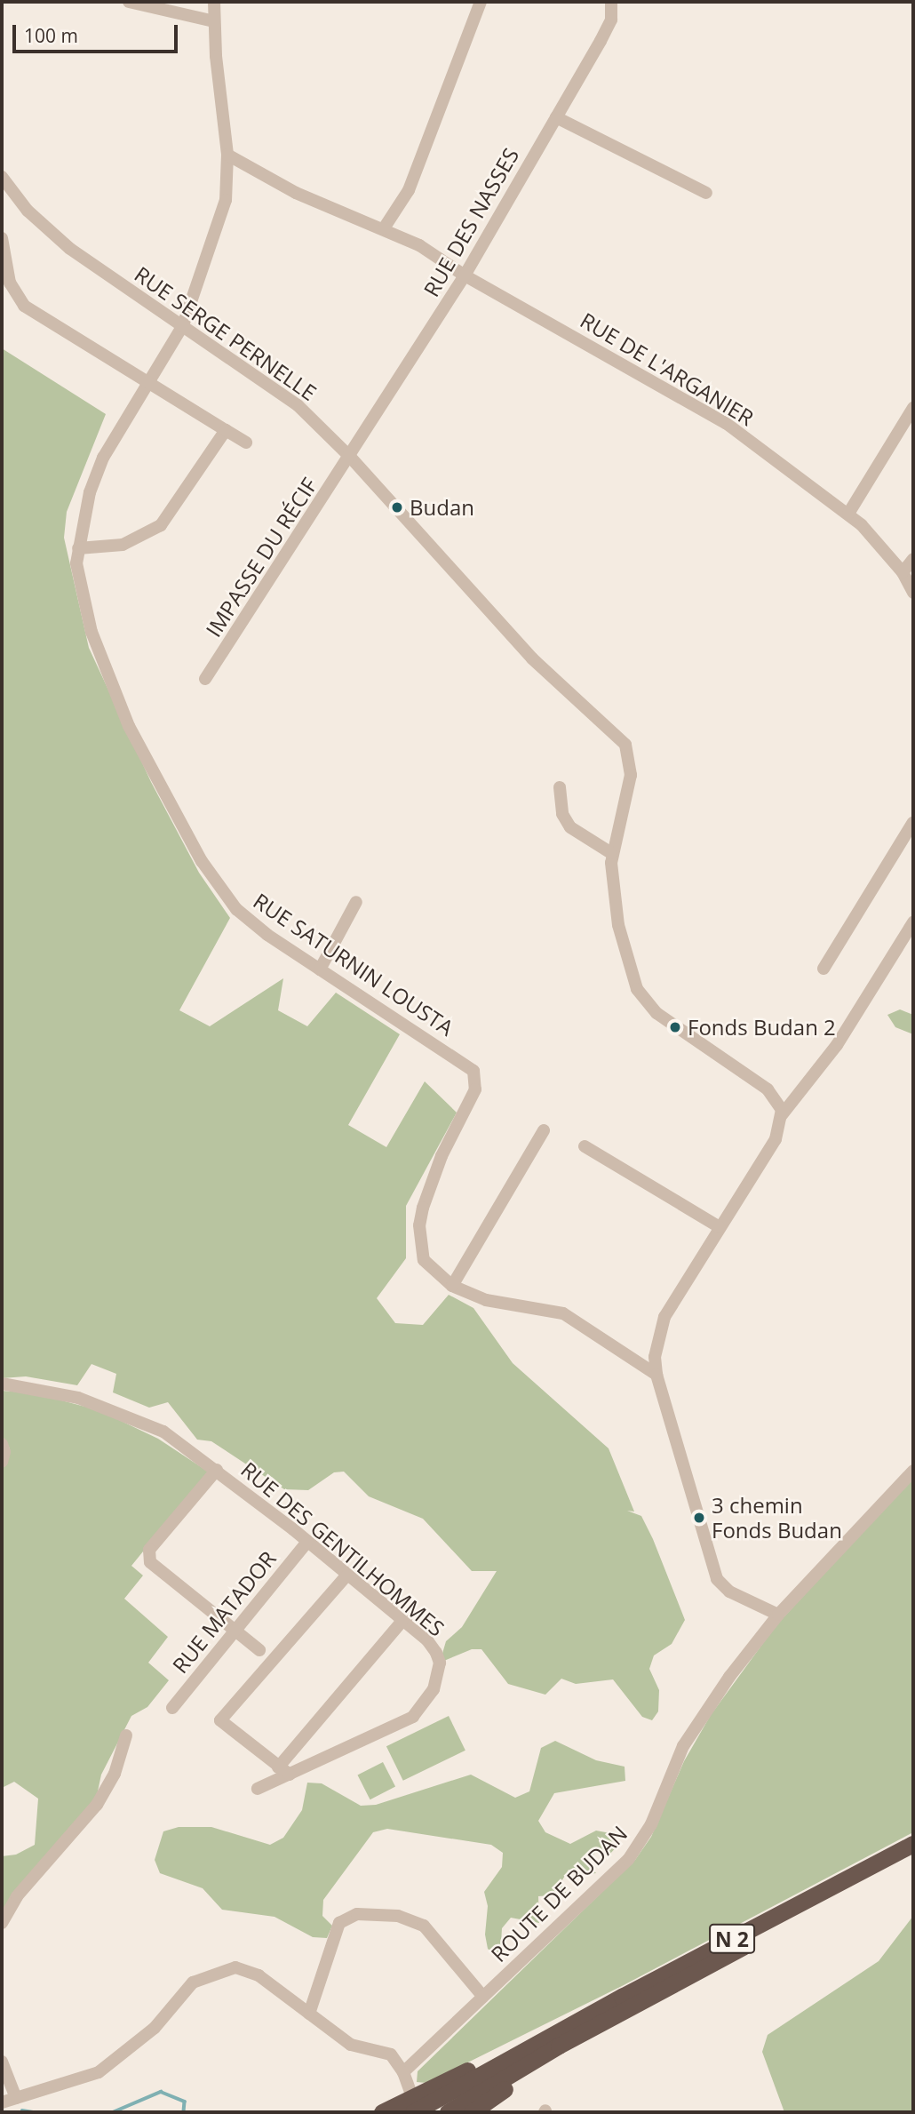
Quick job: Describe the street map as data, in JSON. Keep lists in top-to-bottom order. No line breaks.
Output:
{"streets":{"highway":["N 2"],"street":["RUE DES NASSES","RUE SERGE PERNELLE","RUE DE L'ARGANIER","IMPASSE DU RÉCIF","RUE SATURNIN LOUSTA","RUE DES GENTILHOMMES","RUE MATADOR","ROUTE DE BUDAN"]},"crossings":[["RUE DES NASSES","RUE SERGE PERNELLE"],["RUE DES NASSES","RUE DE L'ARGANIER"],["RUE DES NASSES","IMPASSE DU RÉCIF"],["RUE SERGE PERNELLE","IMPASSE DU RÉCIF"],["RUE SERGE PERNELLE","RUE SATURNIN LOUSTA"],["RUE DE L'ARGANIER","RUE SATURNIN LOUSTA"],["RUE DES GENTILHOMMES","RUE MATADOR"]],"places":["Budan","Fonds Budan 2","3 chemin Fonds Budan"],"scale_bar":"100 m"}
